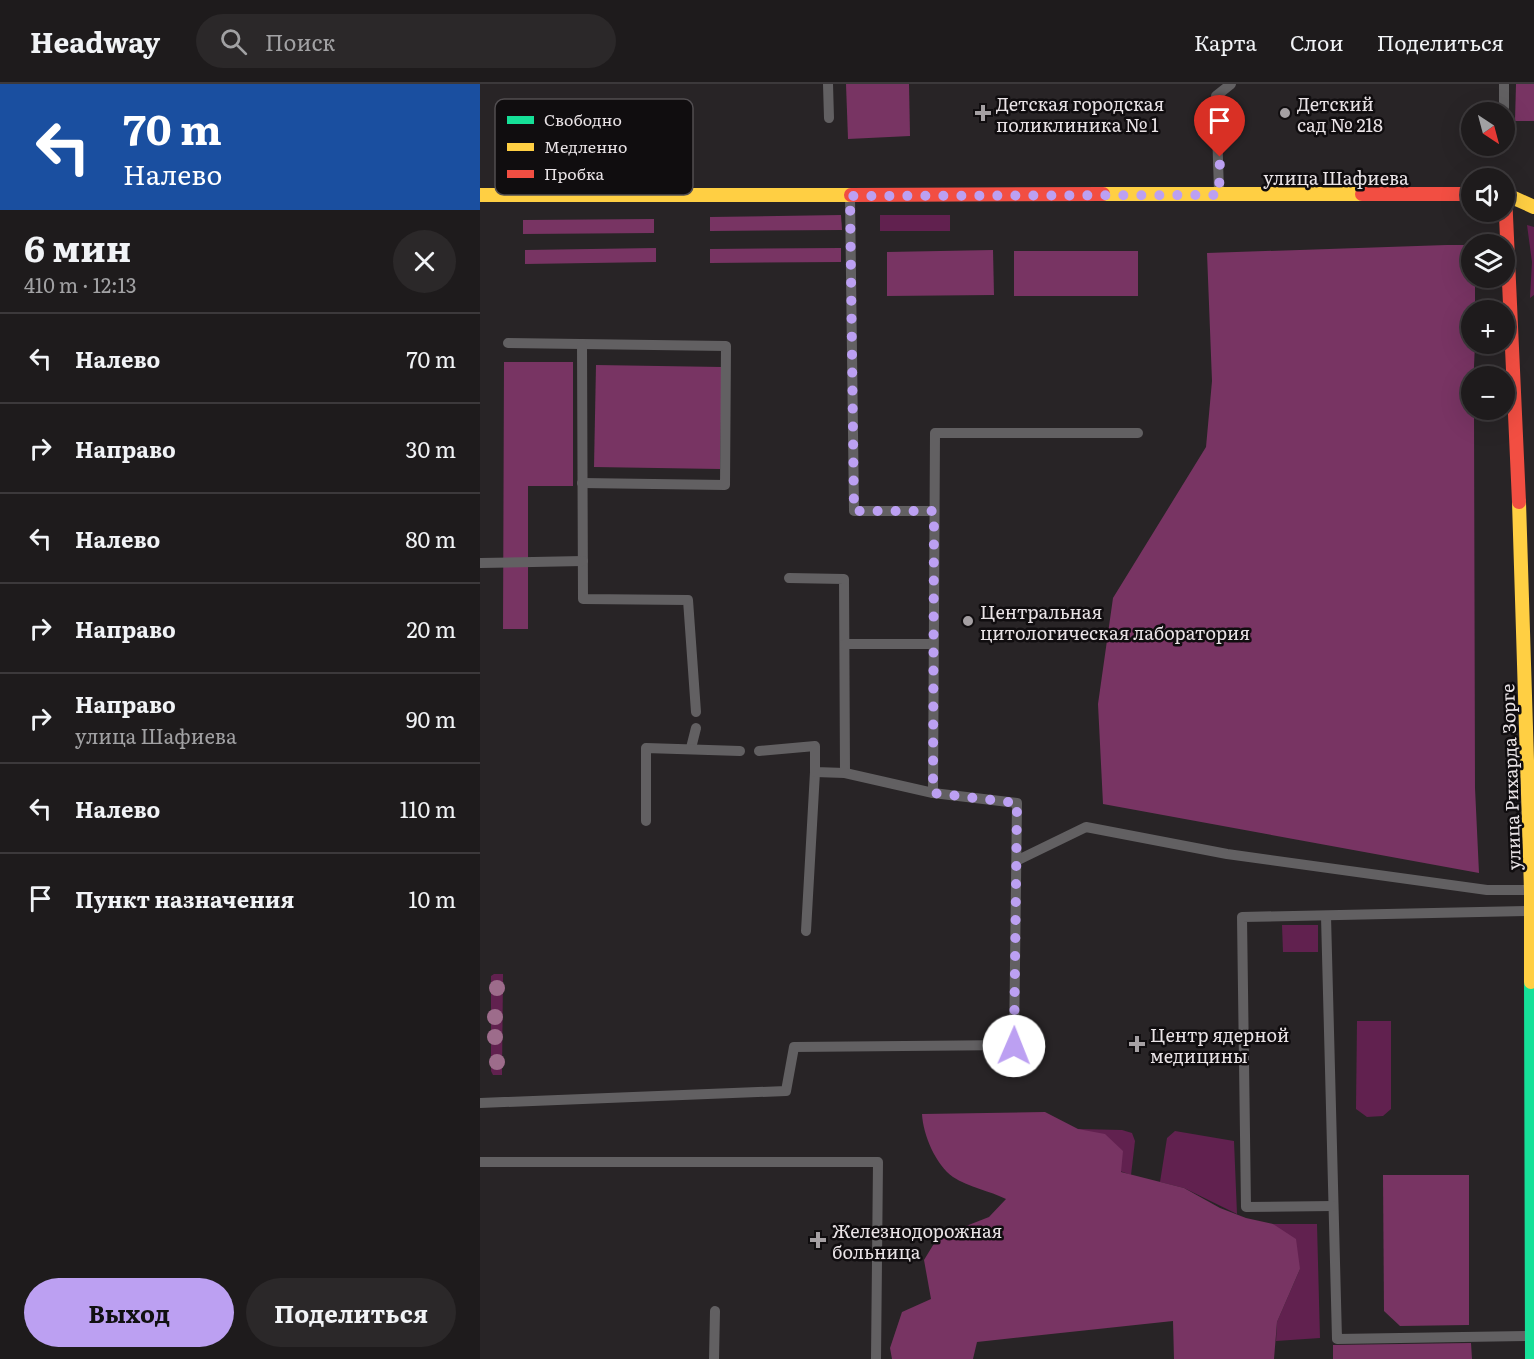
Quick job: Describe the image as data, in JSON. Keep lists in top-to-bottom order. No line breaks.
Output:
{"streets":{"street":["улица Шафиева","улица Рихарда Зорге"]},"places":{"health":["Детская городская поликлиника № 1","Центр ядерной медицины","Железнодорожная больница"],"other":["Детский сад № 218","Центральная цитологическая лаборатория"]},"legend":["Свободно","Медленно","Пробка"],"north":"bottom right","page":{"header":"Headway","search":"Поиск","nav":["Карта","Слои","Поделиться"],"turn":["70 m","Налево"],"map_buttons":["+","−"],"heading":["6 мин","410 m · 12:13"],"list":[{"name":"Налево","value":"70 m"},{"name":"Направо","value":"30 m"},{"name":"Налево","value":"80 m"},{"name":"Направо","value":"20 m"},{"name":"Направо","note":"улица Шафиева","value":"90 m"},{"name":"Налево","value":"110 m"},{"name":"Пункт назначения","value":"10 m"}],"buttons":["Выход","Поделиться"]}}
